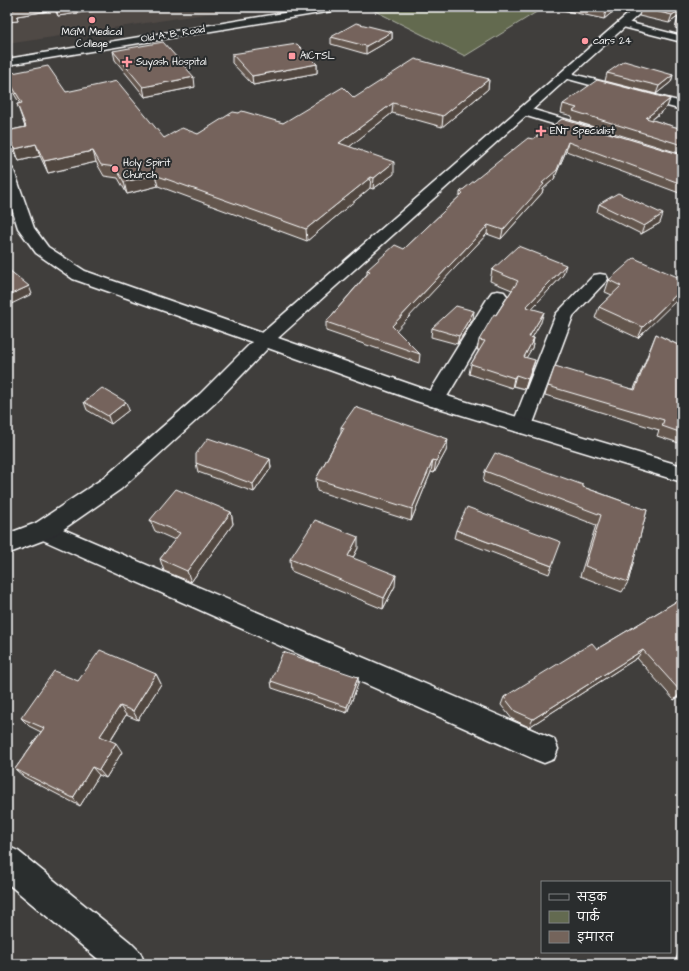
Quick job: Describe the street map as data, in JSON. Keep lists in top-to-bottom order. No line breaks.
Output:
{"streets":{"street":["Old A. B. Road"]},"places":{"other":["MGM Medical College","cars 24","Holy Spirit Church"],"transit":["AICTSL"],"health":["Suyash Hospital","ENT Specialist"]},"legend":["सड़क","पार्क","इमारत"]}
